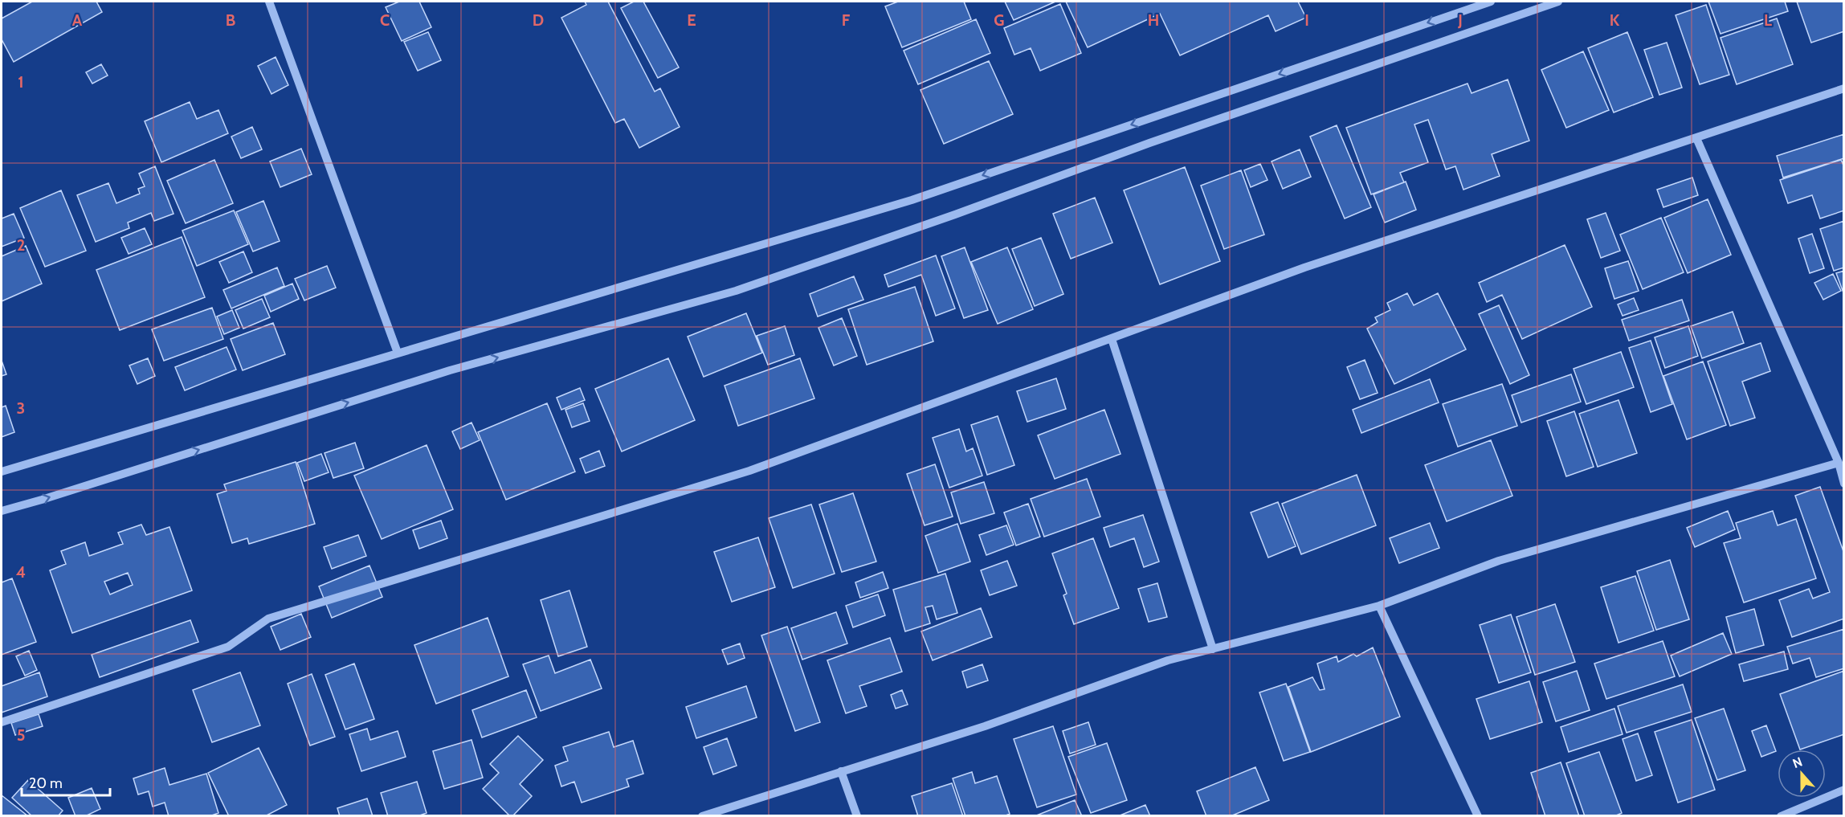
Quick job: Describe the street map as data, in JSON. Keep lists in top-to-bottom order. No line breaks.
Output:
{"scale_bar":"20 m","north":"top","grid":{"columns":["A","B","C","D","E","F","G","H","I","J","K","L"],"rows":["1","2","3","4","5"]}}
